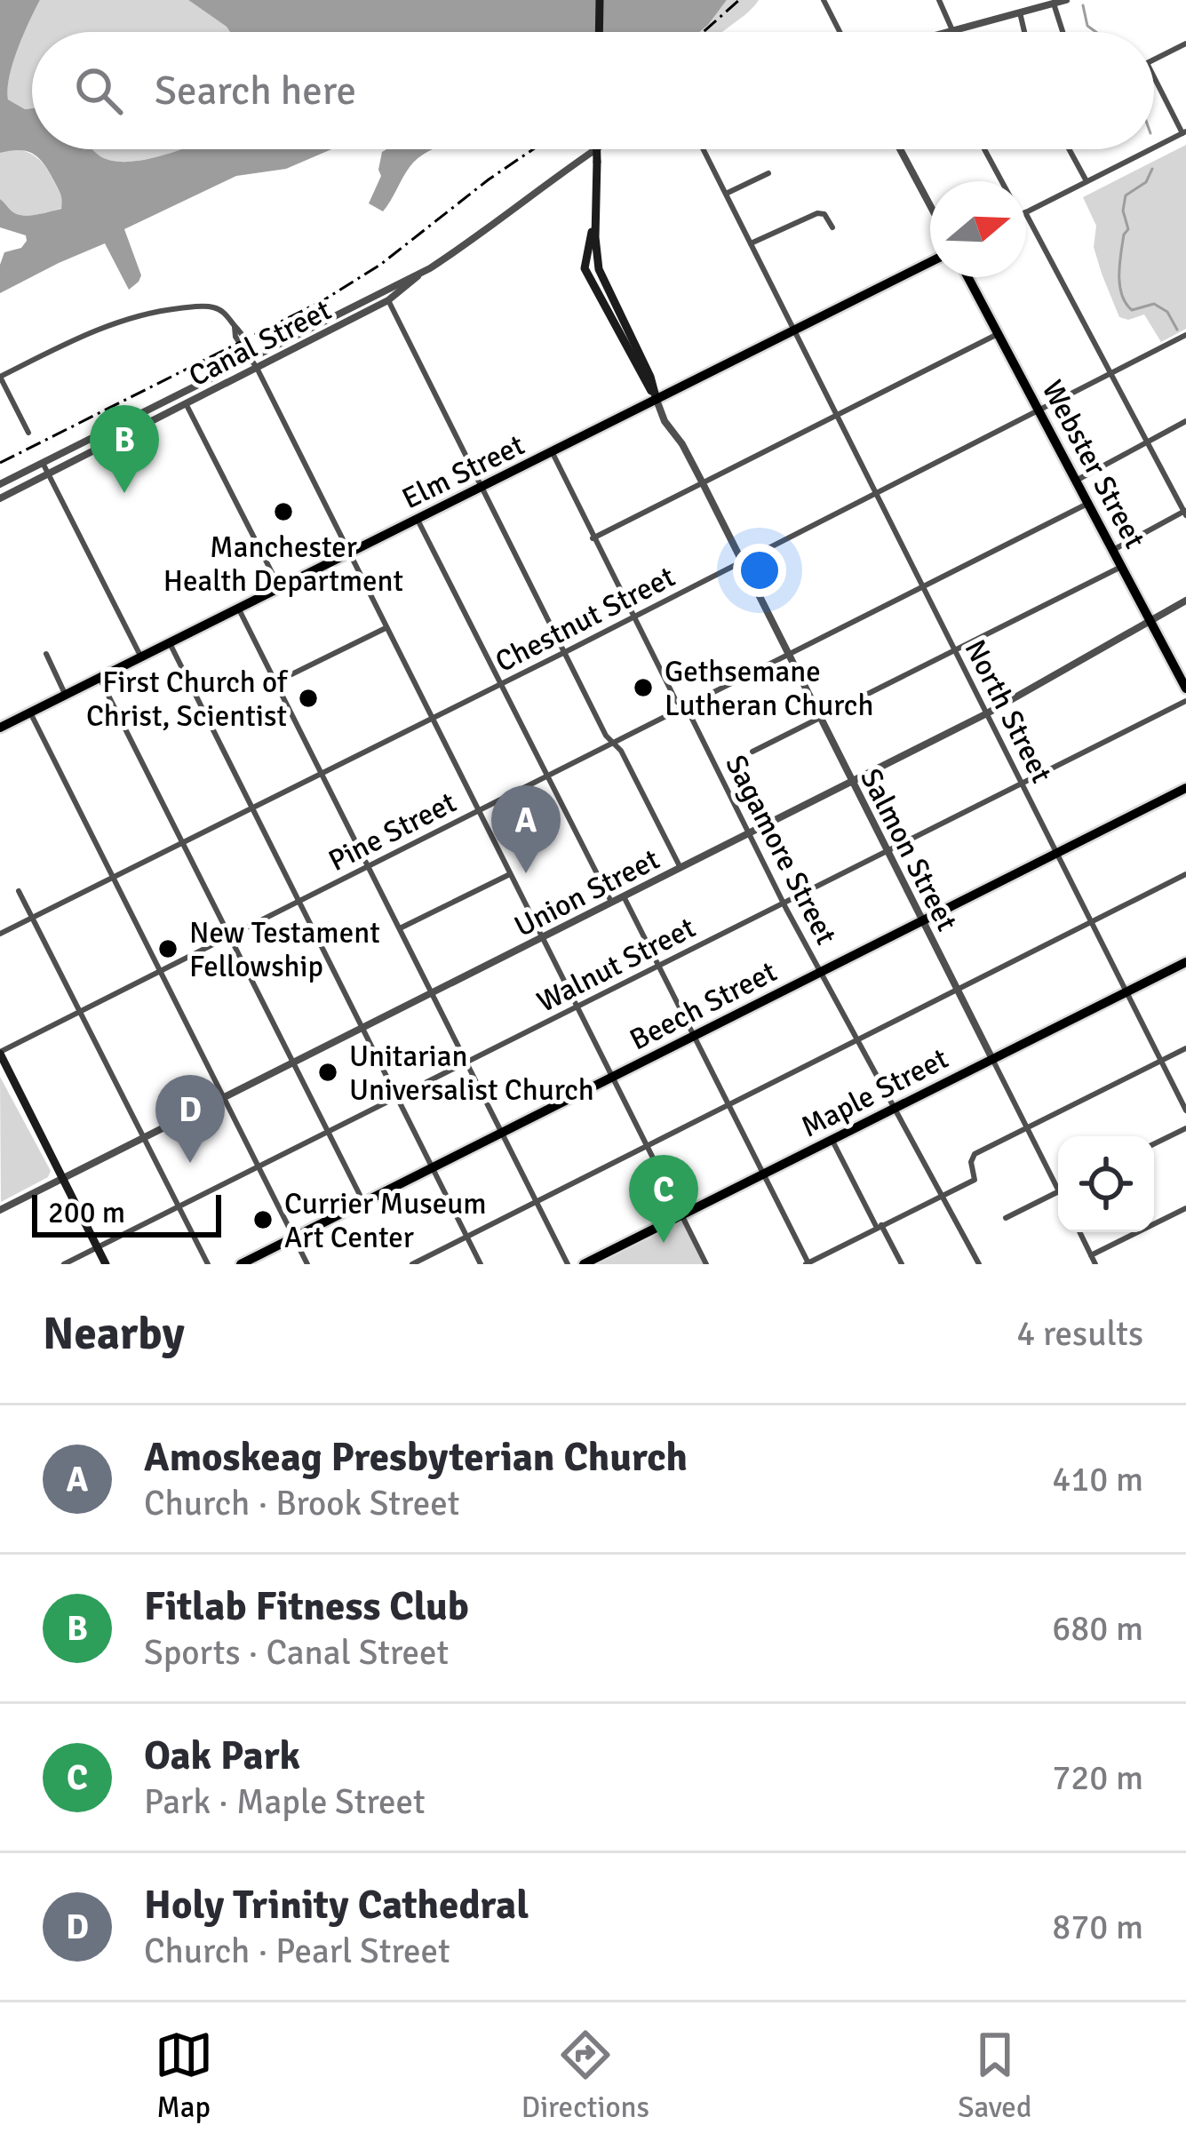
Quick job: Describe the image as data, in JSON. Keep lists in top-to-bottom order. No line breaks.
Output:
{"streets":{"main road":["Webster Street","Elm Street","Beech Street","Maple Street"],"street":["Canal Street","Chestnut Street","North Street","Pine Street","Sagamore Street","Salmon Street","Union Street","Walnut Street"]},"crossings":[["Webster Street","Chestnut Street"],["Webster Street","Pine Street"],["Webster Street","Union Street"],["Elm Street","North Street"],["Elm Street","Sagamore Street"],["Elm Street","Salmon Street"],["Chestnut Street","North Street"],["Chestnut Street","Sagamore Street"],["Chestnut Street","Salmon Street"],["North Street","Pine Street"],["North Street","Union Street"],["North Street","Walnut Street"],["North Street","Beech Street"],["North Street","Maple Street"],["Pine Street","Sagamore Street"],["Pine Street","Salmon Street"],["Sagamore Street","Union Street"],["Sagamore Street","Walnut Street"],["Sagamore Street","Beech Street"],["Sagamore Street","Maple Street"],["Salmon Street","Union Street"],["Salmon Street","Walnut Street"],["Salmon Street","Beech Street"],["Salmon Street","Maple Street"]],"places":["Manchester Health Department","Gethsemane Lutheran Church","First Church of Christ, Scientist","New Testament Fellowship","Unitarian Universalist Church","Currier Museum Art Center"],"scale_bar":"200 m","north":"right","page":{"search":"Search here","pins":["B","A","D","C"],"scale":"200 m","heading":["Nearby","4 results"],"list":[{"mark":"A","name":"Amoskeag Presbyterian Church","note":"Church · Brook Street","value":"410 m"},{"mark":"B","name":"Fitlab Fitness Club","note":"Sports · Canal Street","value":"680 m"},{"mark":"C","name":"Oak Park","note":"Park · Maple Street","value":"720 m"},{"mark":"D","name":"Holy Trinity Cathedral","note":"Church · Pearl Street","value":"870 m"}],"nav":["Map","Directions","Saved"]}}
